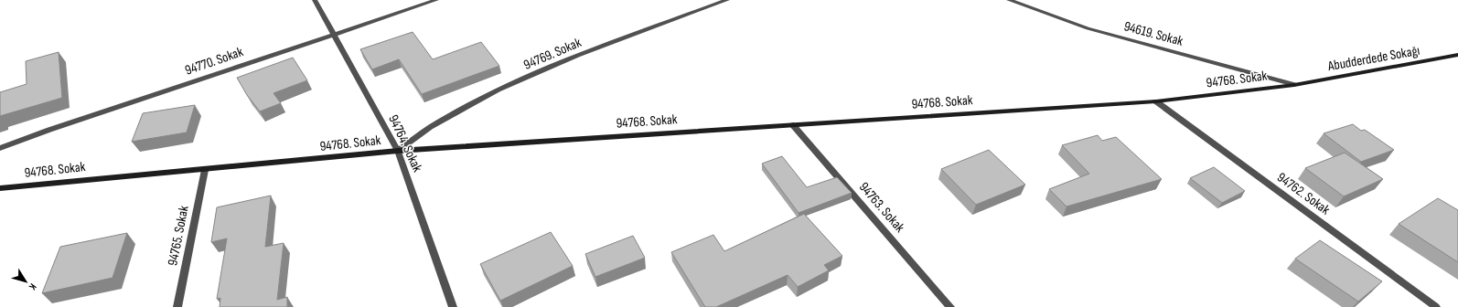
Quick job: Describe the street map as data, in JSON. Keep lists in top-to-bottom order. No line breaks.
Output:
{"streets":{"street":["94619. Sokak","94769. Sokak","Abudderdede Sokağı","94770. Sokak","94768. Sokak","94764. Sokak","94762. Sokak","94763. Sokak","94765. Sokak"]},"crossings":[["94619. Sokak","Abudderdede Sokağı"],["94619. Sokak","94768. Sokak"],["94769. Sokak","94768. Sokak"],["94769. Sokak","94764. Sokak"],["Abudderdede Sokağı","94768. Sokak"],["94770. Sokak","94764. Sokak"],["94768. Sokak","94764. Sokak"],["94768. Sokak","94762. Sokak"],["94768. Sokak","94763. Sokak"],["94768. Sokak","94765. Sokak"]],"north":"bottom right"}
